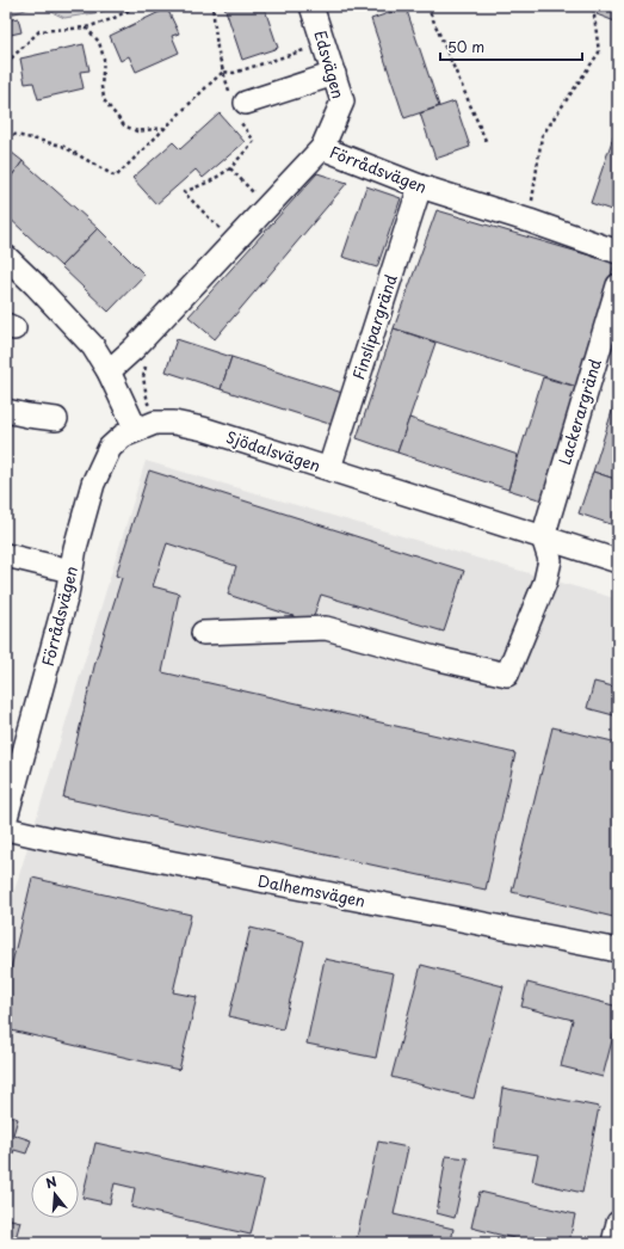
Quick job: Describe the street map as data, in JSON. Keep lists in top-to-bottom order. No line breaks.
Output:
{"streets":{"street":["Edsvägen","Förrådsvägen","Finslipargränd","Lackerargränd","Sjödalsvägen","Dalhemsvägen"]},"crossings":[["Edsvägen","Förrådsvägen"],["Förrådsvägen","Finslipargränd"],["Förrådsvägen","Sjödalsvägen"],["Finslipargränd","Sjödalsvägen"],["Lackerargränd","Sjödalsvägen"]],"scale_bar":"50 m","north":"top"}
